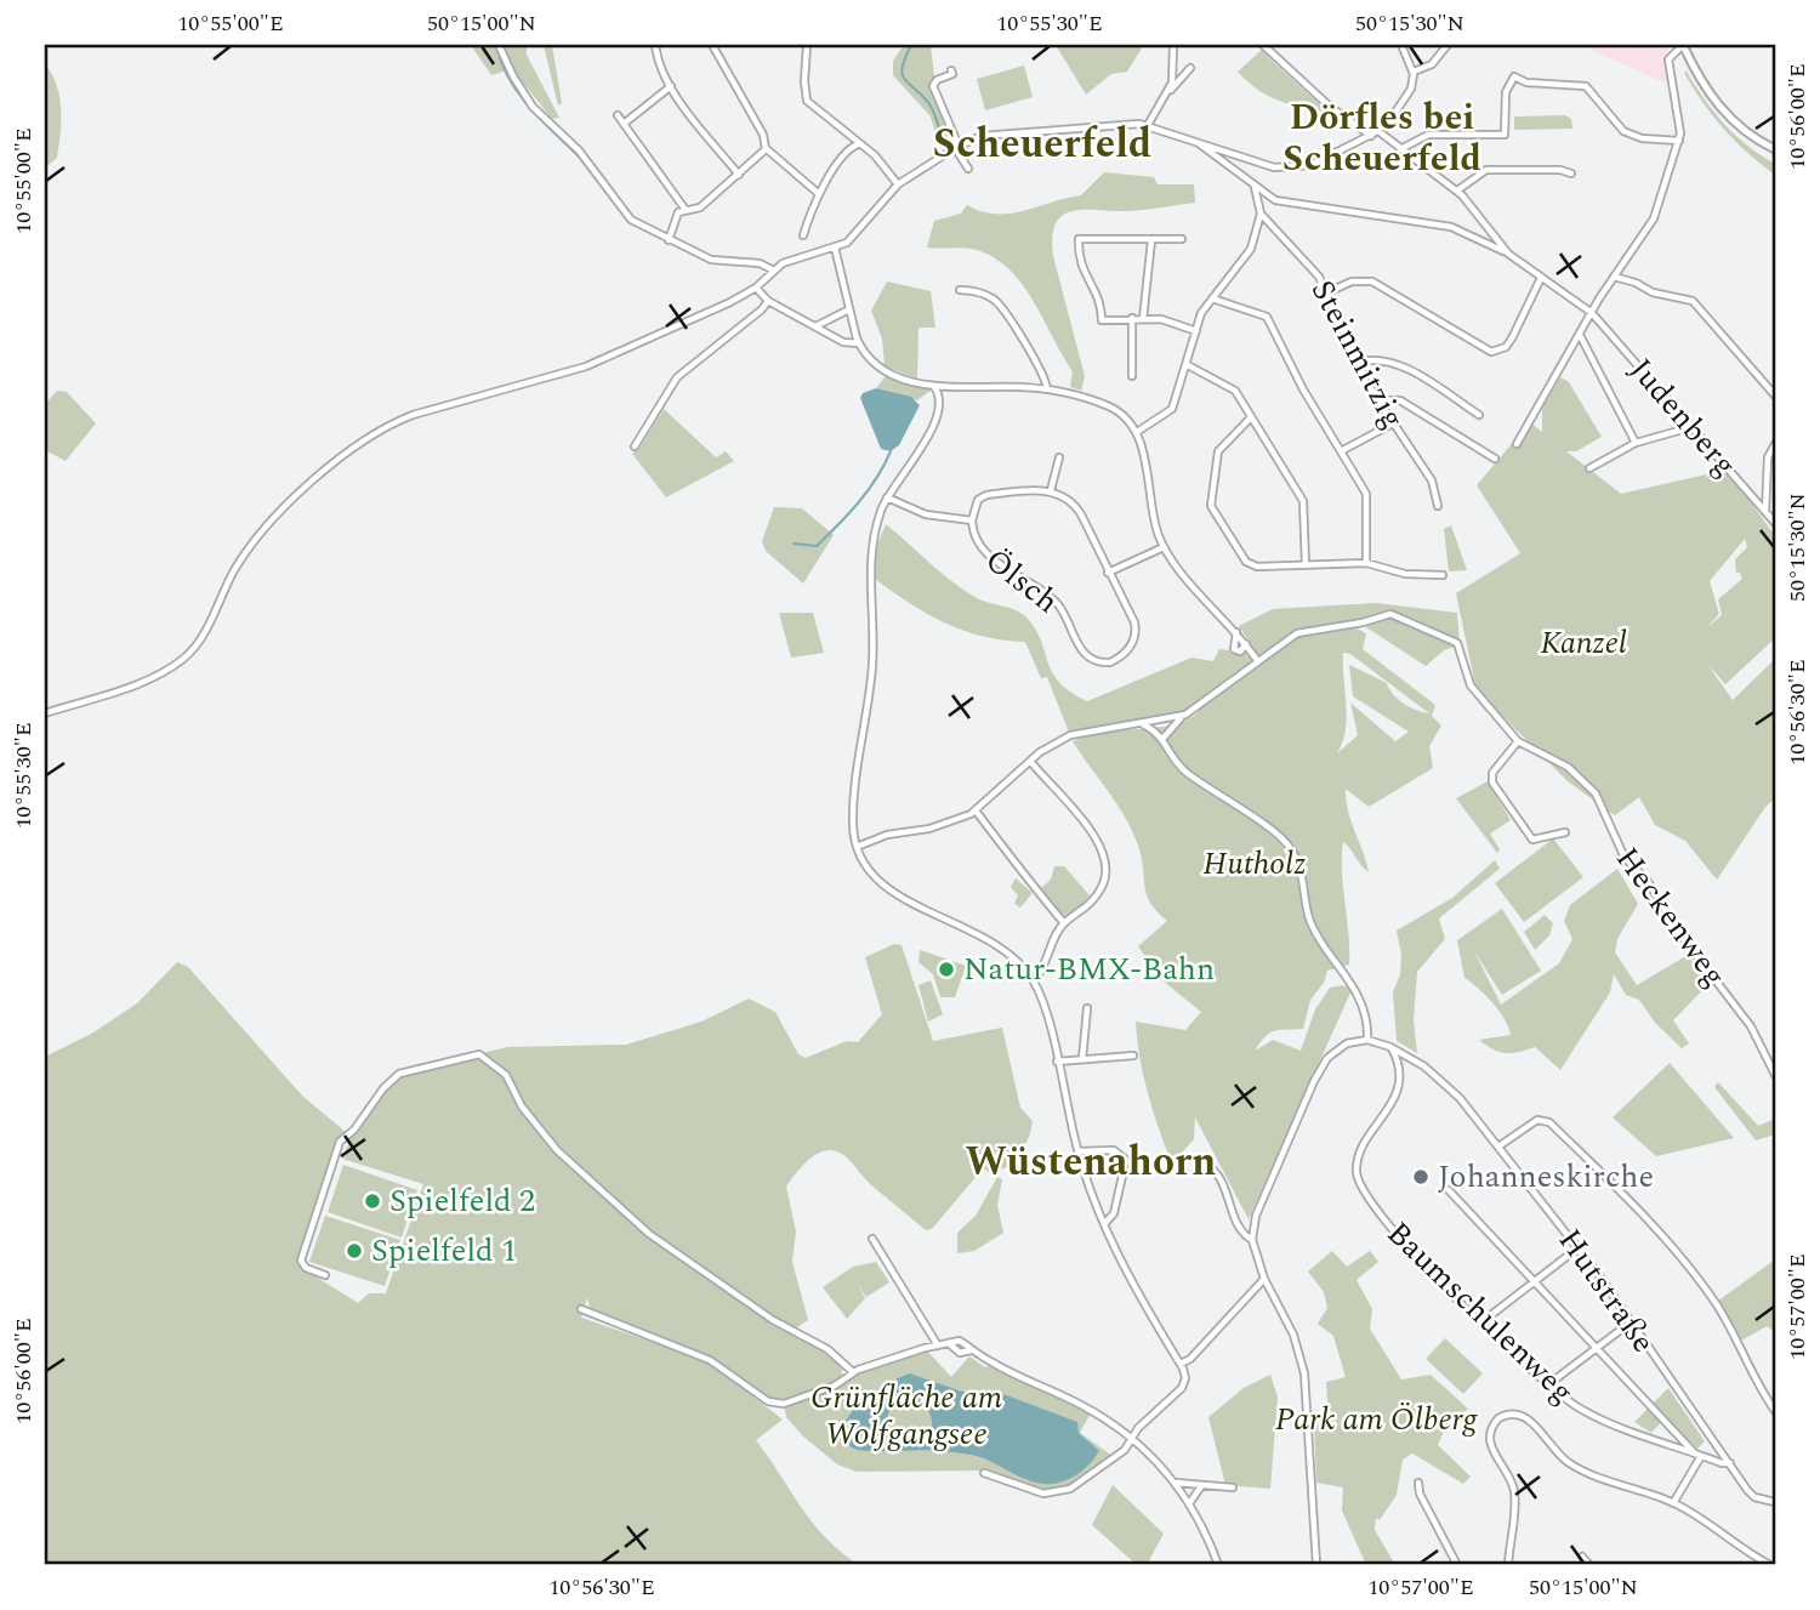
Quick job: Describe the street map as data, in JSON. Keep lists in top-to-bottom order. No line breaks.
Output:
{"streets":{"street":["Steinmitzig","Judenberg","Ölsch","Heckenweg","Hutstraße","Baumschulenweg"]},"crossings":[["Hutstraße","Baumschulenweg"]],"districts":["Dörfles bei Scheuerfeld","Scheuerfeld","Wüstenahorn"],"parks":["Kanzel","Hutholz","Grünfläche am Wolfgangsee","Park am Ölberg"],"places":["Natur-BMX-Bahn","Johanneskirche","Spielfeld 2","Spielfeld 1"],"coordinates":["10°55'00\"E","50°15'00\"N","10°55'30\"E","50°15'30\"N","10°56'00\"E","10°56'30\"E","10°57'00\"E"]}
